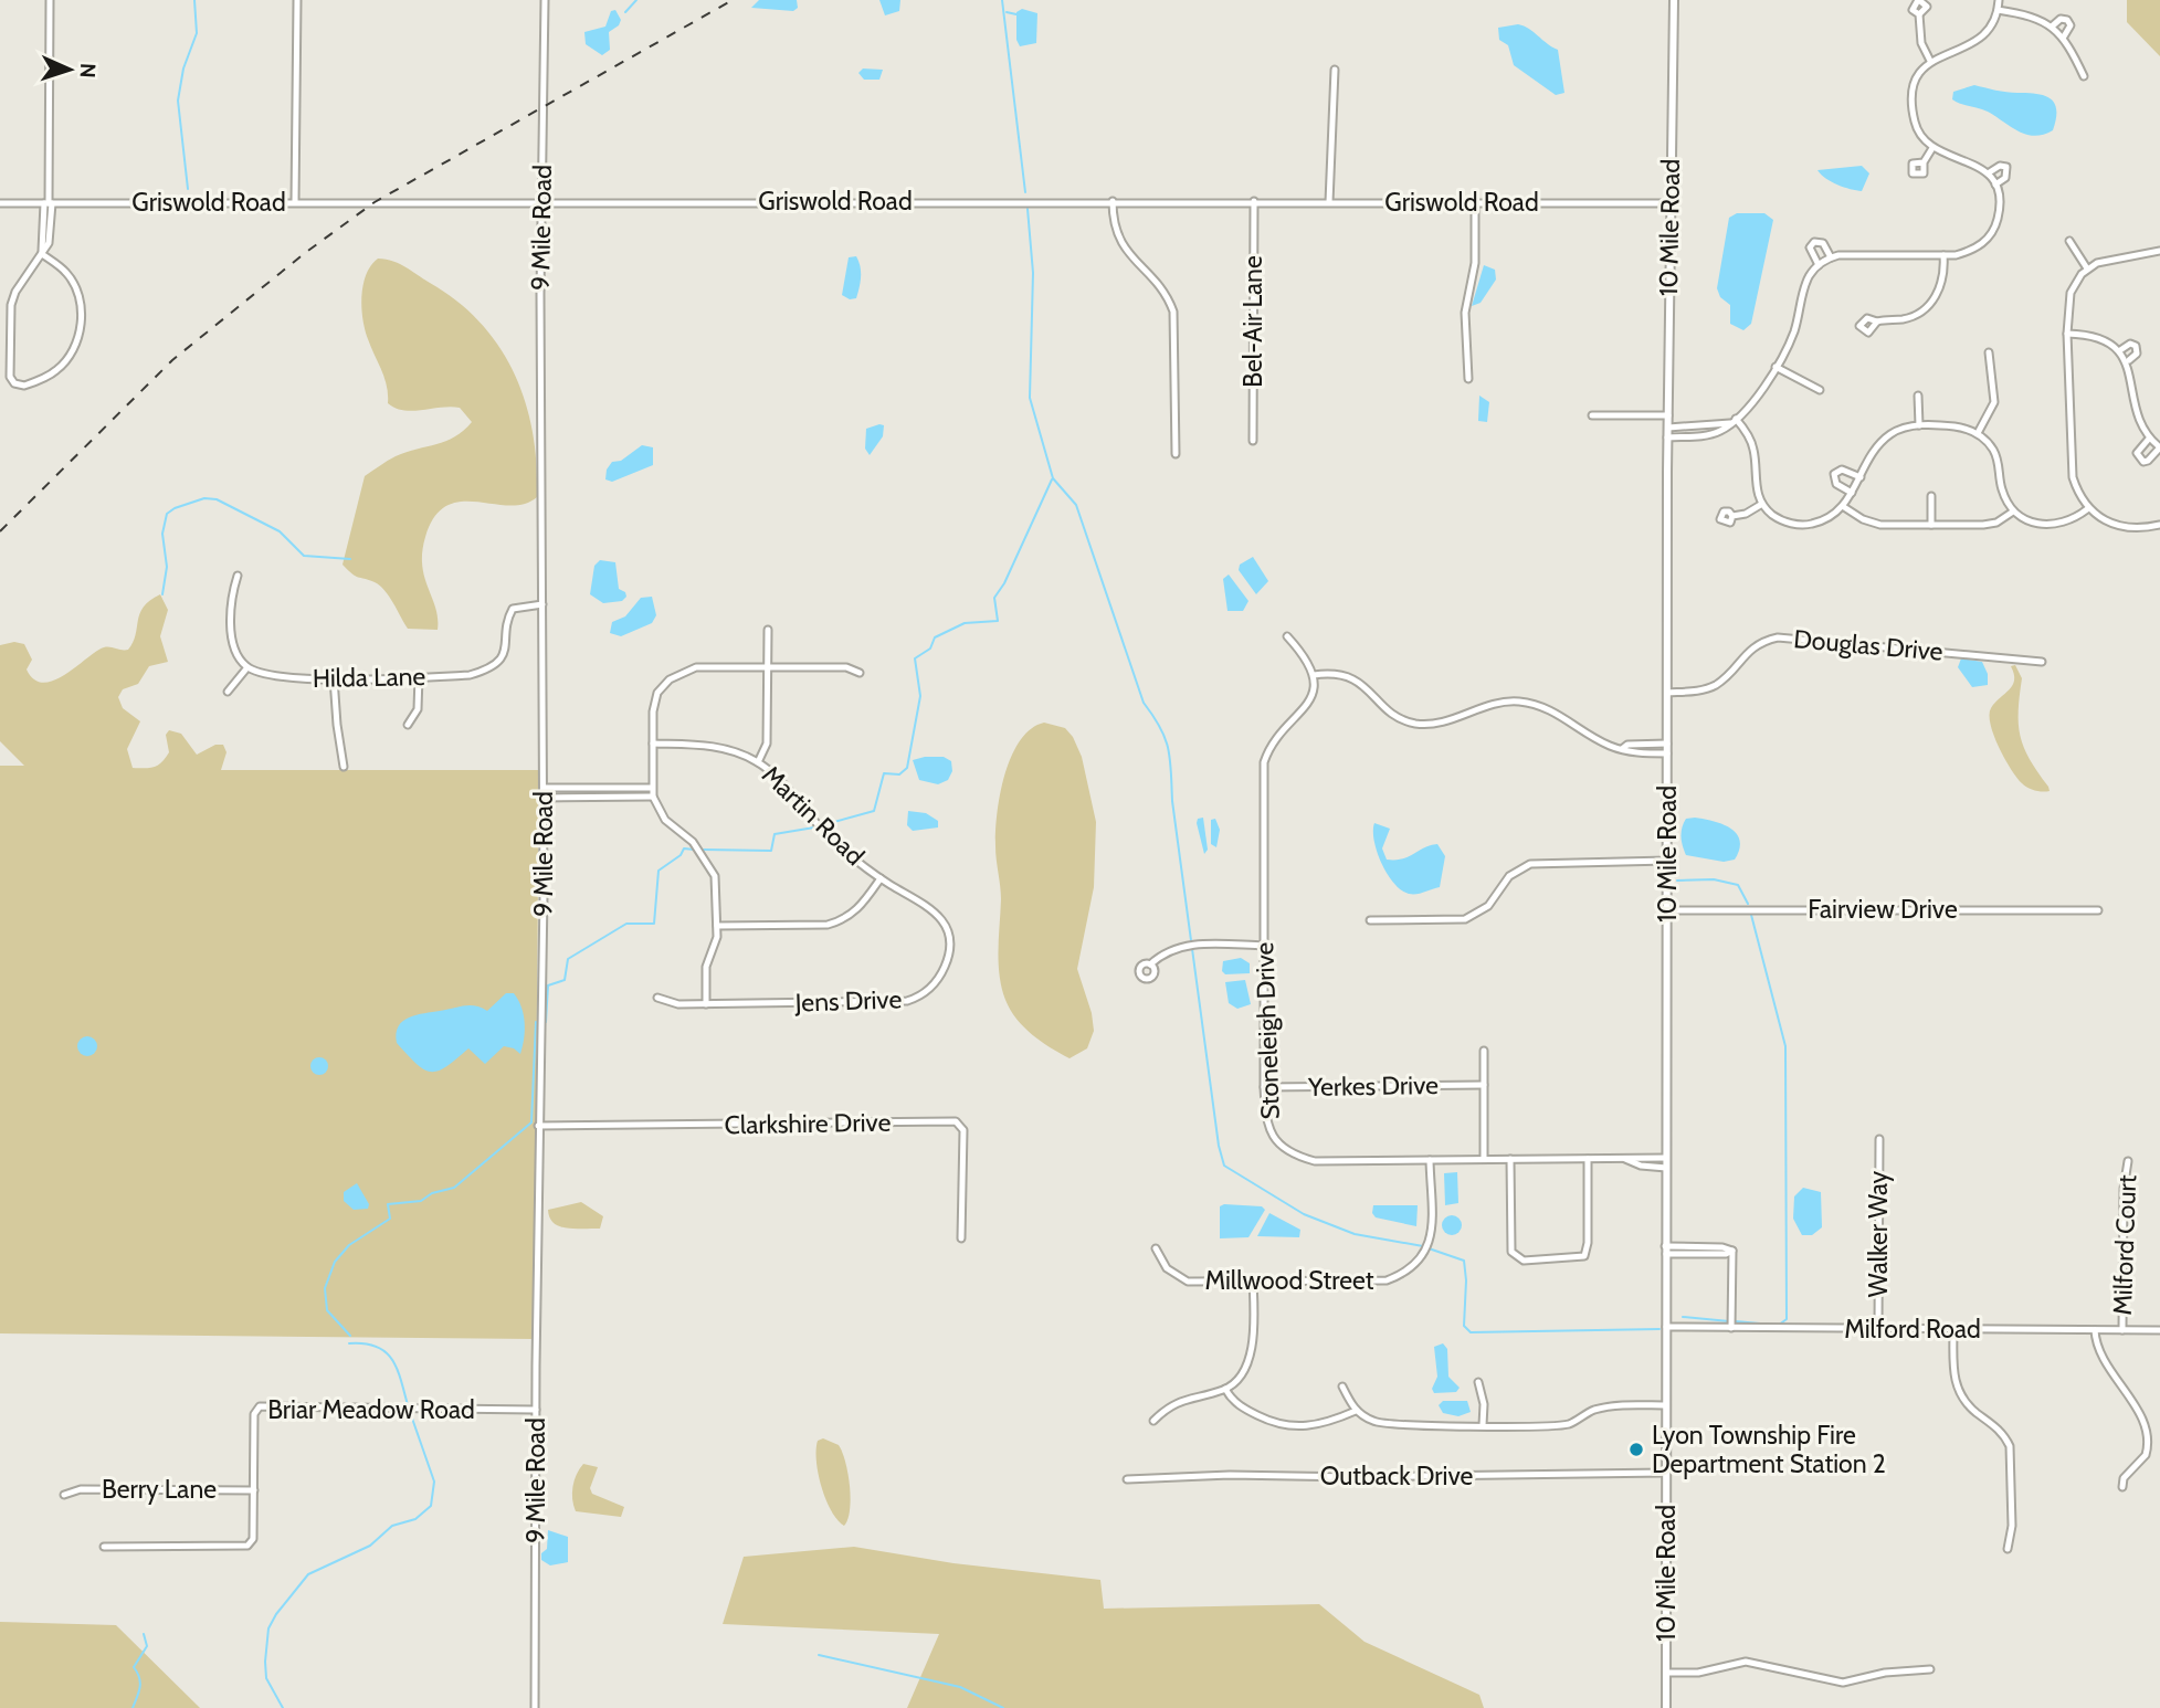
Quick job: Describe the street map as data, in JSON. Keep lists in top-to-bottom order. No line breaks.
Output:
{"streets":{"main road":["10 Mile Road"],"street":["Griswold Road","9 Mile Road","Bel-Air Lane","Douglas Drive","Hilda Lane","Martin Road","Fairview Drive","Jens Drive","Stoneleigh Drive","Yerkes Drive","Clarkshire Drive","Walker Way","Milford Court","Millwood Street","Milford Road","Briar Meadow Road","Outback Drive","Berry Lane"]},"crossings":[["Griswold Road","9 Mile Road"],["Griswold Road","10 Mile Road"],["Griswold Road","Bel-Air Lane"],["9 Mile Road","Hilda Lane"],["9 Mile Road","Clarkshire Drive"],["9 Mile Road","Briar Meadow Road"],["10 Mile Road","Douglas Drive"],["10 Mile Road","Fairview Drive"],["10 Mile Road","Stoneleigh Drive"],["10 Mile Road","Milford Road"],["10 Mile Road","Outback Drive"],["Martin Road","Jens Drive"],["Stoneleigh Drive","Yerkes Drive"],["Stoneleigh Drive","Millwood Street"],["Walker Way","Milford Road"],["Milford Court","Milford Road"],["Briar Meadow Road","Berry Lane"]],"places":["Lyon Township Fire Department Station 2"],"north":"right"}
